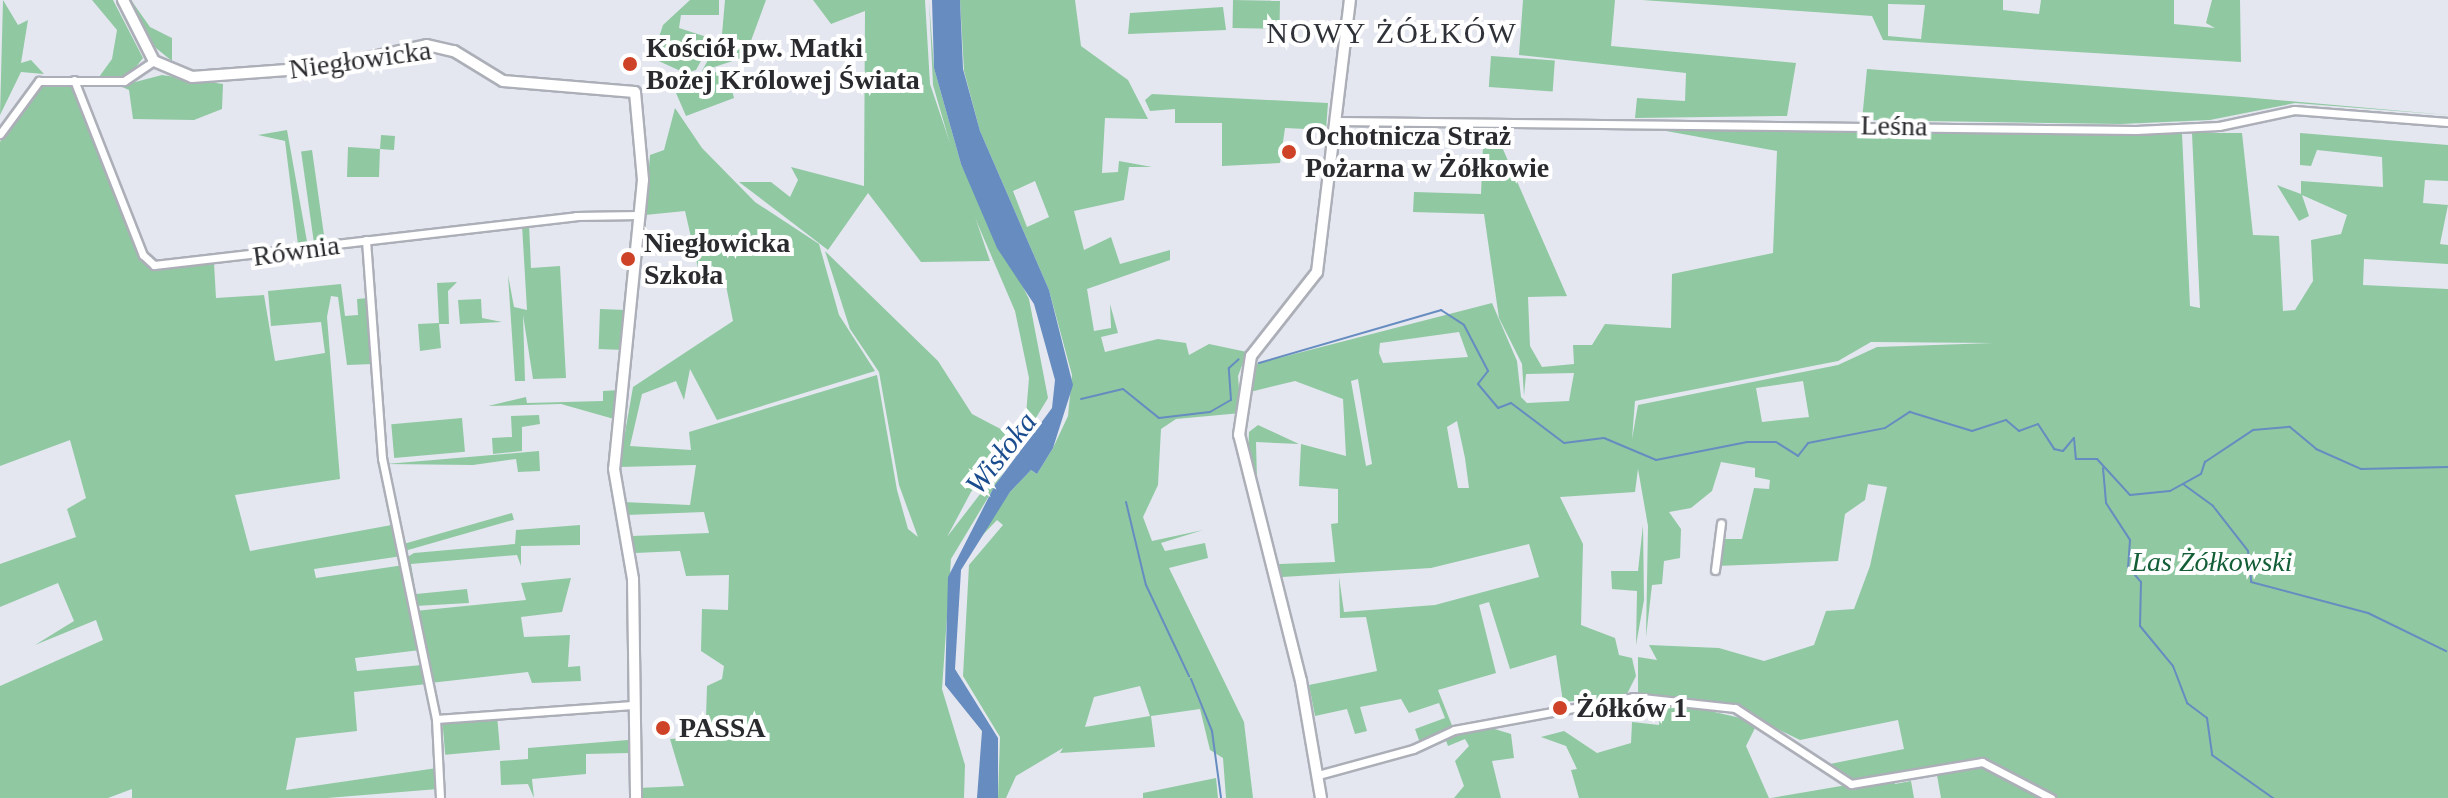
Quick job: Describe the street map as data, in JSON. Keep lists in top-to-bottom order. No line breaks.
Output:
{"streets":{"street":["Niegłowicka","Leśna","Równia"]},"crossings":[["Niegłowicka","Równia"]],"districts":["NOWY ŻÓŁKÓW"],"water":["Wisłoka"],"parks":["Las Żółkowski"],"places":["Kościół pw. Matki Bożej Królowej Świata","Ochotnicza Straż Pożarna w Żółkowie","Niegłowicka Szkoła","Żółków 1","PASSA"]}
